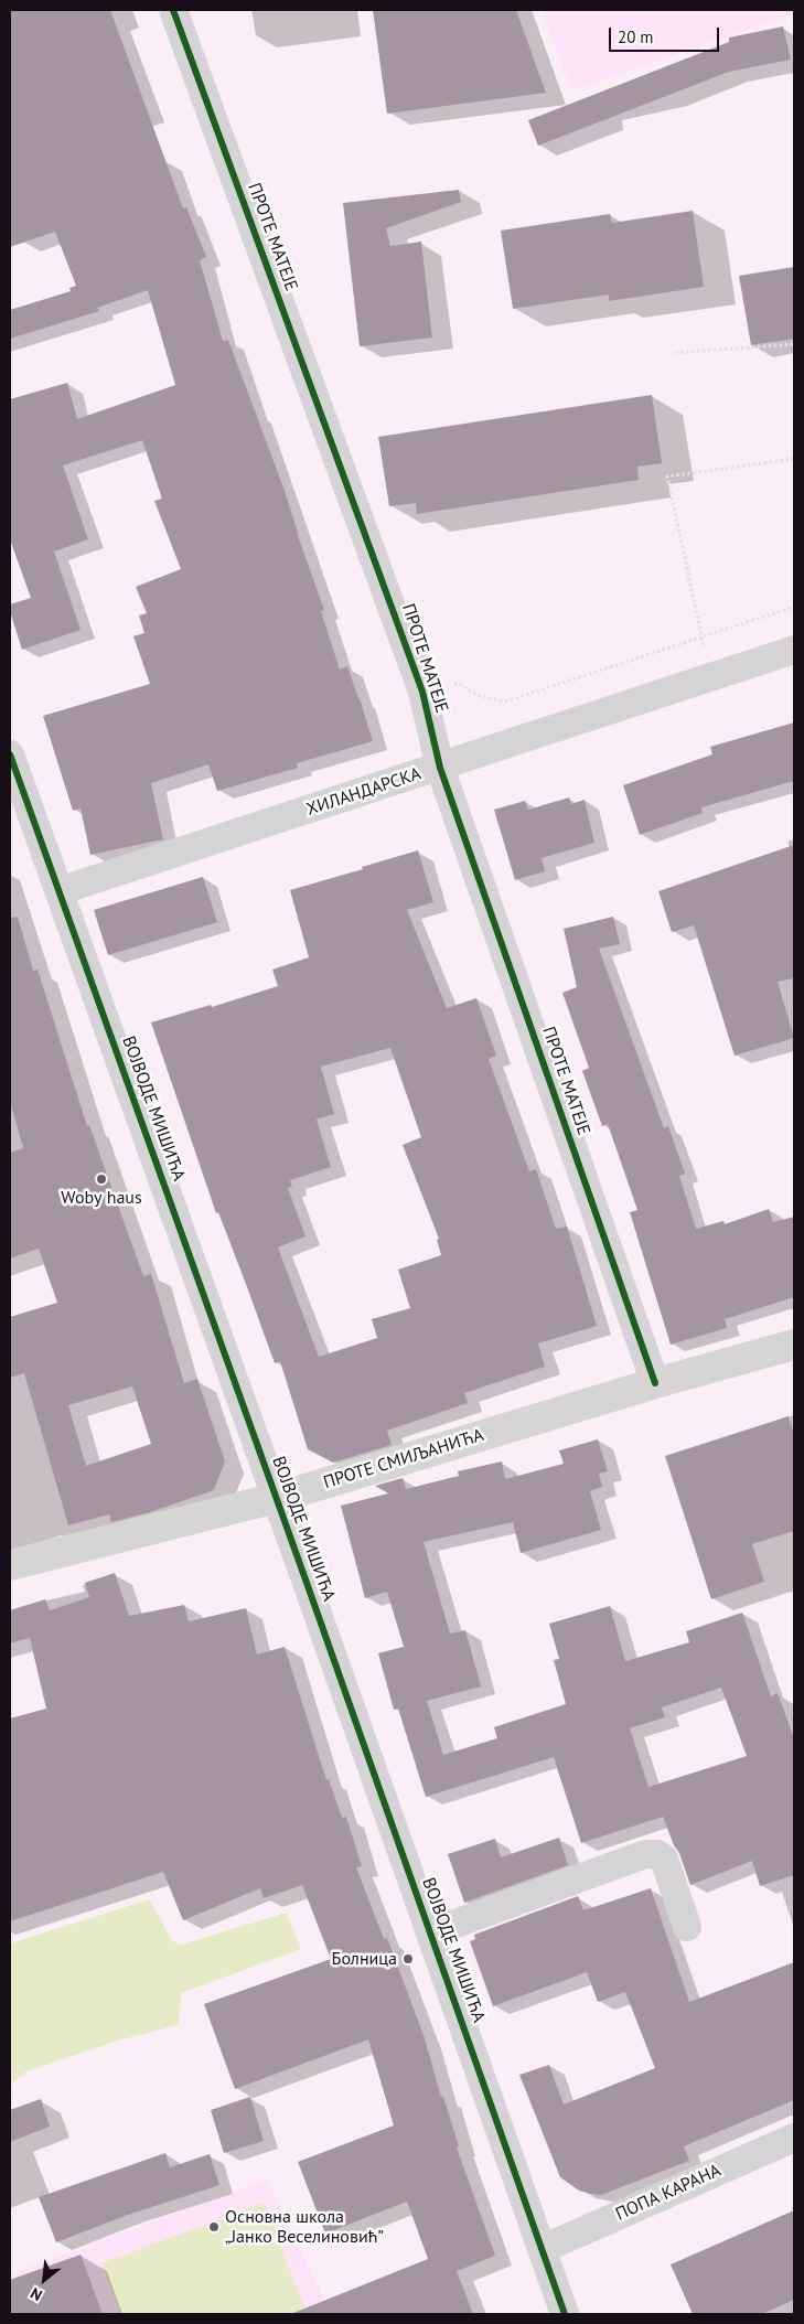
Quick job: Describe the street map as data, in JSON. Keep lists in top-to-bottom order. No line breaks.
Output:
{"streets":{"street":["ПРОТЕ МАТЕЈЕ","ХИЛАНДАРСКА","ВОЈВОДЕ МИШИЋА","ПРОТЕ СМИЉАНИЋА","ПОПА КАРАНА"]},"crossings":[["ПРОТЕ МАТЕЈЕ","ХИЛАНДАРСКА"],["ПРОТЕ МАТЕЈЕ","ПРОТЕ СМИЉАНИЋА"],["ХИЛАНДАРСКА","ВОЈВОДЕ МИШИЋА"],["ВОЈВОДЕ МИШИЋА","ПРОТЕ СМИЉАНИЋА"],["ВОЈВОДЕ МИШИЋА","ПОПА КАРАНА"]],"places":["Woby haus","Болница","Основна школа „Јанко Веселиновић”"],"scale_bar":"20 m","north":"bottom left"}
